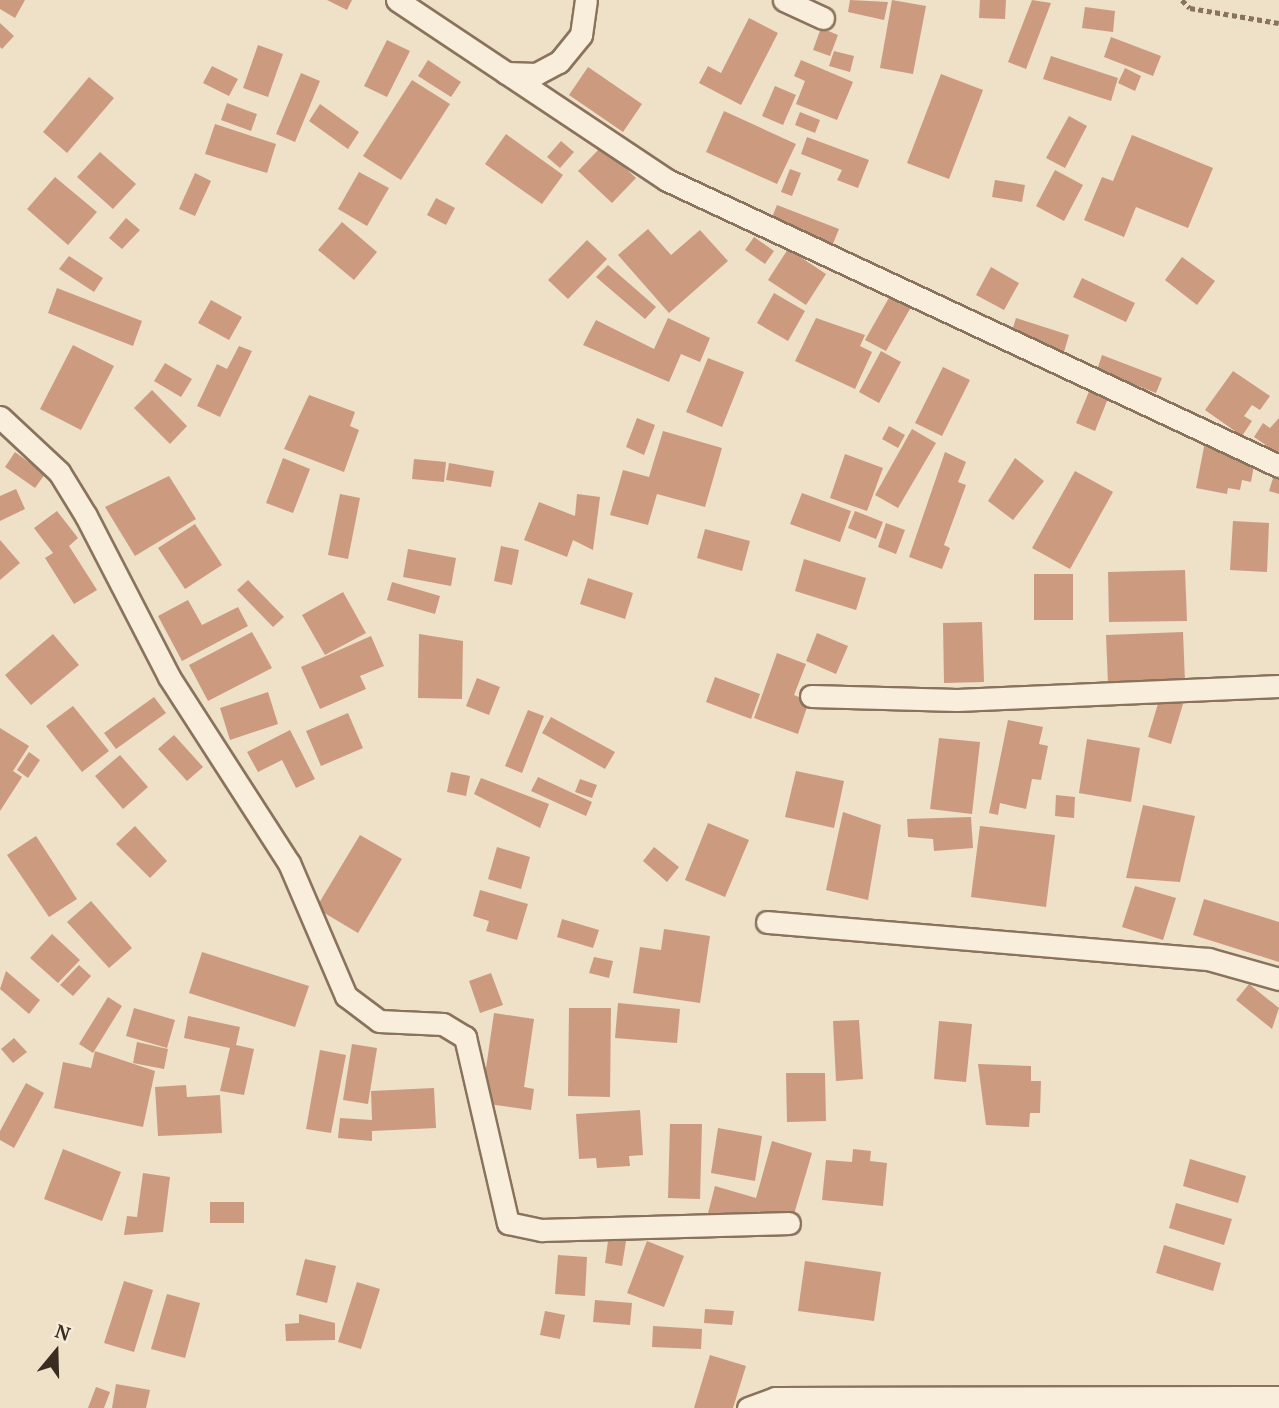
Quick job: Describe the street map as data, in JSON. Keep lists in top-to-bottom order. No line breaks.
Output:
{"north":"top"}
